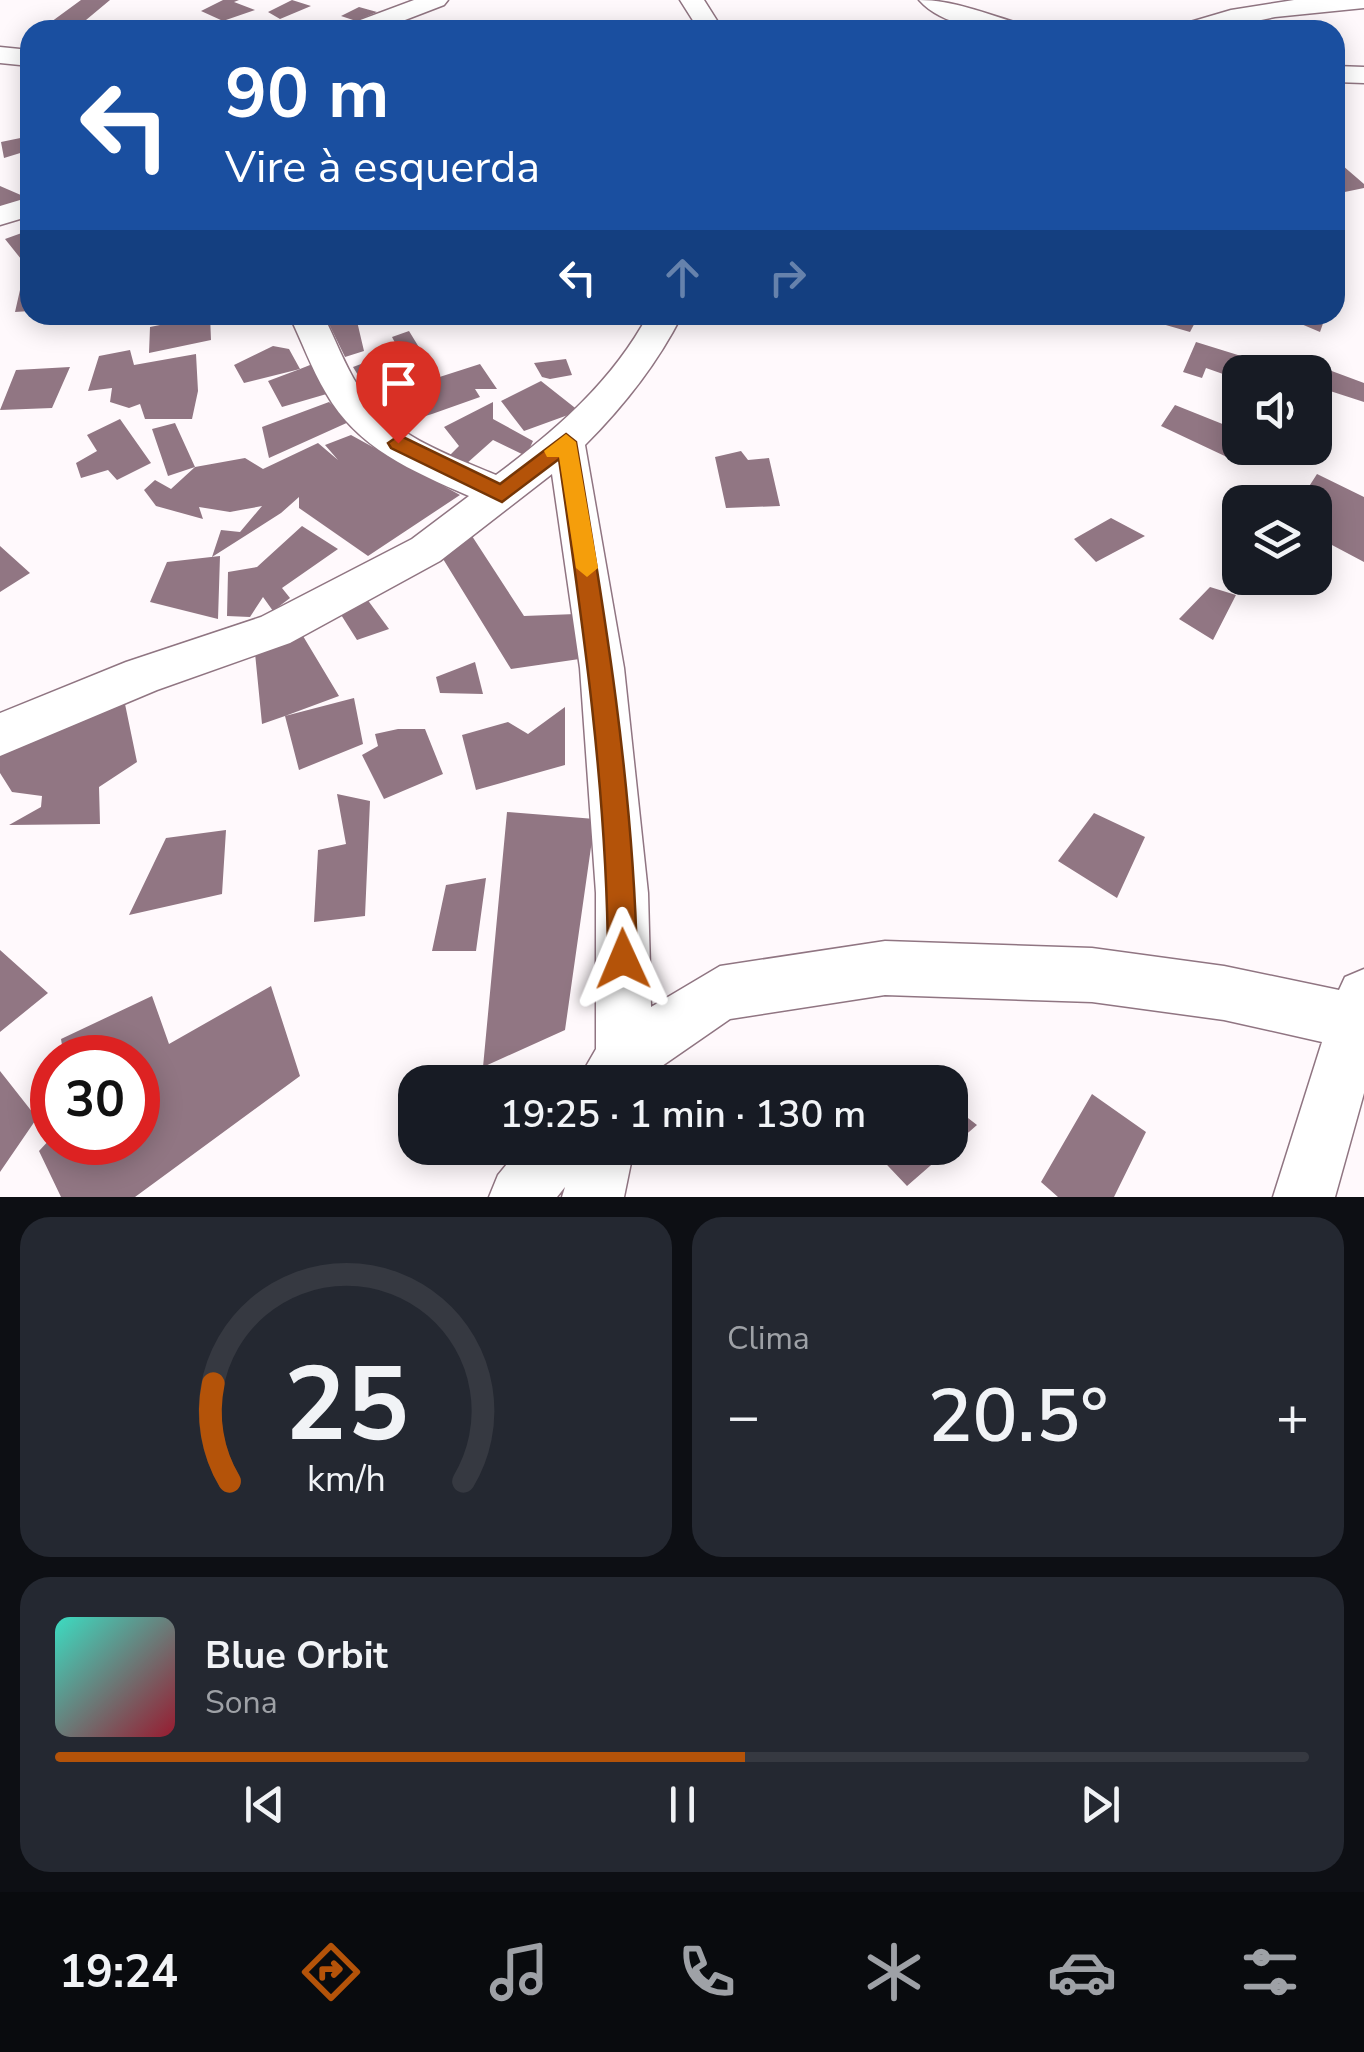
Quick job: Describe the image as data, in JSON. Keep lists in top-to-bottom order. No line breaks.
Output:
{"page":{"turn":["90 m","Vire à esquerda"],"limit":"30","trip":"19:25 · 1 min · 130 m","tile":"Clima","heat":["−","20.5°","+"],"song":["Blue Orbit","Sona"],"tabs":"19:24","gauge":["25","km/h"]}}
